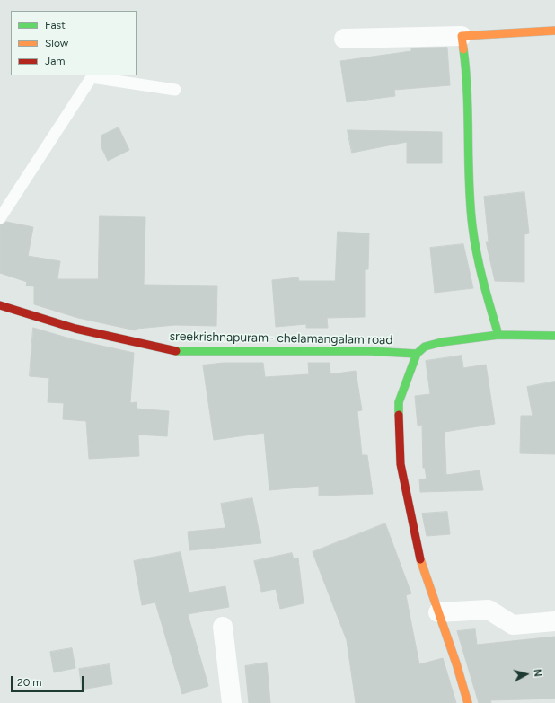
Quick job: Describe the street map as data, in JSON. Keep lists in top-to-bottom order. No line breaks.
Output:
{"streets":{"street":["sreekrishnapuram- chelamangalam road"]},"legend":["Fast","Slow","Jam"],"scale_bar":"20 m","north":"right"}
